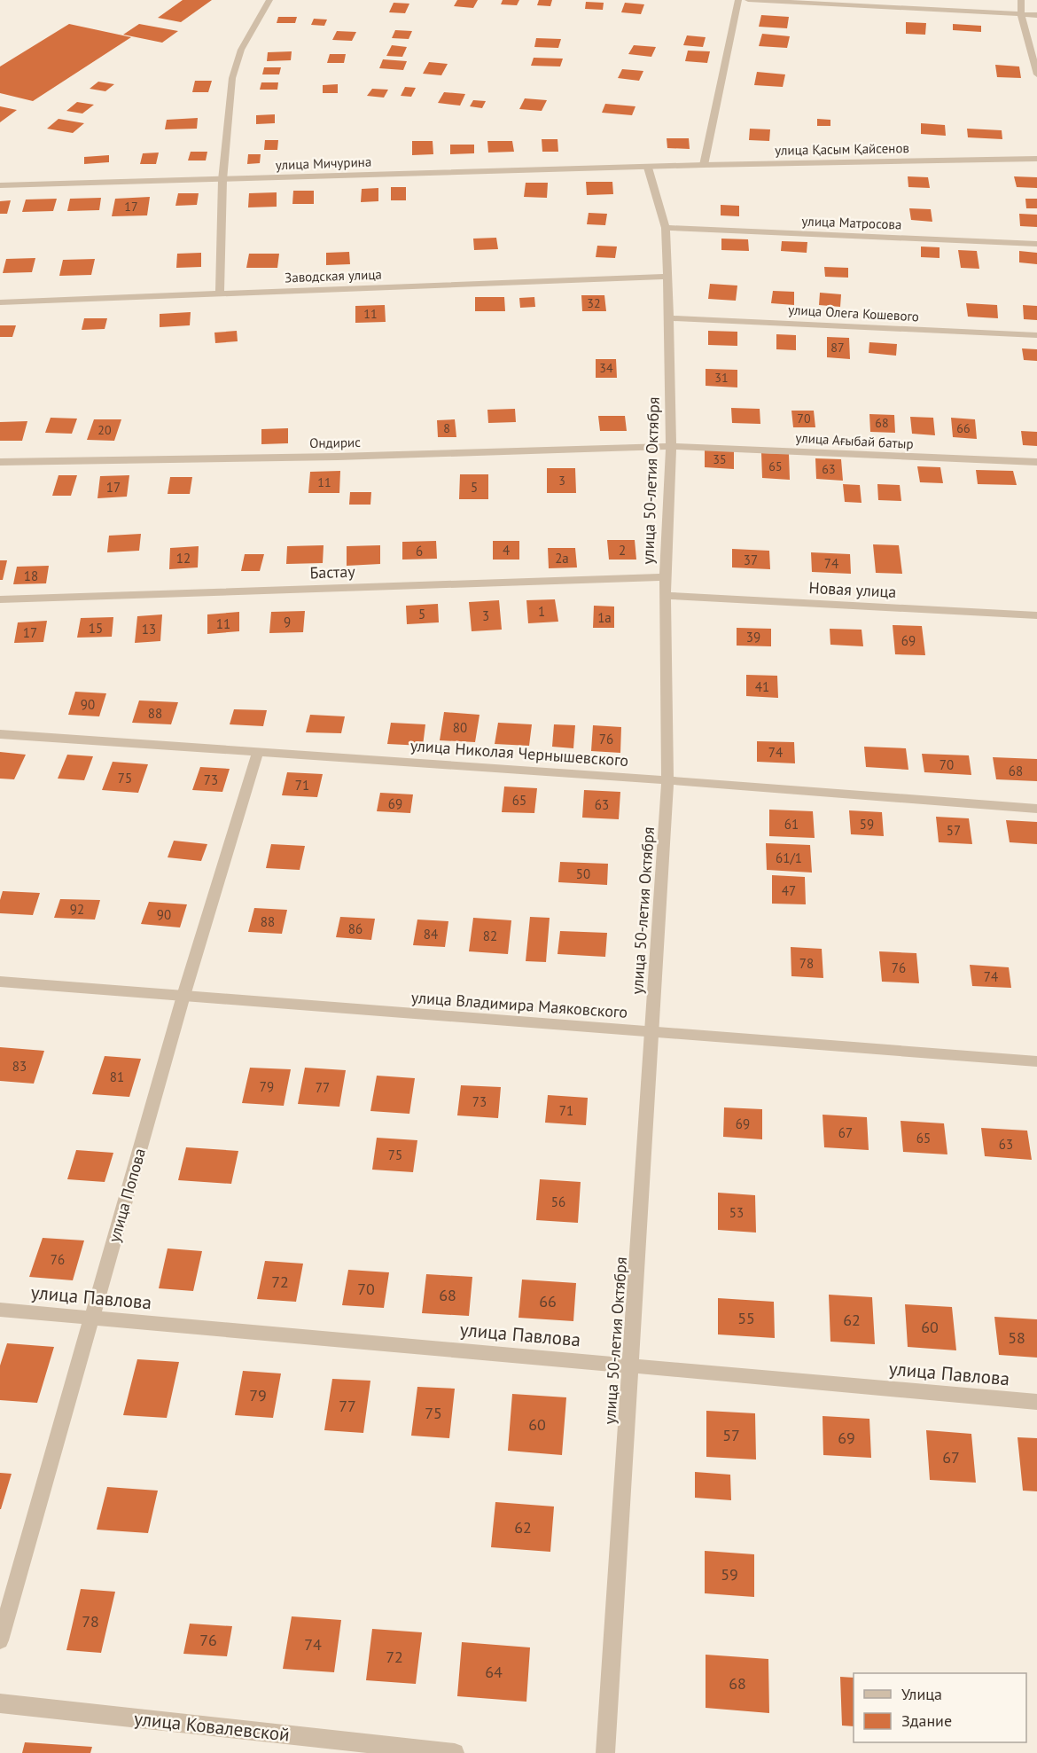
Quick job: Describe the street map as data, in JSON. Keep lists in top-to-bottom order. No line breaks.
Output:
{"streets":{"street":["улица Қасым Қайсенов","улица Мичурина","улица Матросова","Заводская улица","улица Олега Кошевого","улица Ағыбай батыр","Ондирис","улица 50-летия Октября","Бастау","Новая улица","улица Николая Чернышевского","улица Владимира Маяковского","улица Попова","улица Павлова","улица Ковалевской"]},"crossings":[["улица Қасым Қайсенов","улица Мичурина"],["улица Қасым Қайсенов","улица 50-летия Октября"],["улица Мичурина","улица 50-летия Октября"],["улица Матросова","улица 50-летия Октября"],["Заводская улица","улица 50-летия Октября"],["улица Олега Кошевого","улица 50-летия Октября"],["улица Ағыбай батыр","Ондирис"],["улица Ағыбай батыр","улица 50-летия Октября"],["Ондирис","улица 50-летия Октября"],["улица 50-летия Октября","Бастау"],["улица 50-летия Октября","Новая улица"],["улица 50-летия Октября","улица Николая Чернышевского"],["улица 50-летия Октября","улица Владимира Маяковского"],["улица 50-летия Октября","улица Павлова"],["улица Николая Чернышевского","улица Попова"],["улица Владимира Маяковского","улица Попова"],["улица Попова","улица Павлова"]],"house_numbers":["17","32","11","87","34","31","70","68","8","66","20","35","65","63","3","11","17","5","4","2","6","12","2а","37","74","18","1","5","3","1а","9","11","15","13","17","39","69","41","90","88","80","76","74","70","68","75","73","71","65","69","63","61","59","57","61/1","50","47","92","90","88","86","84","82","78","76","74","83","81","79","77","73","71","69","67","65","63","75","56","53","76","72","70","68","66","55","62","60","58","79","77","75","60","57","69","67","62","59","78","76","74","72","64","68"],"legend":["Улица","Здание"]}
